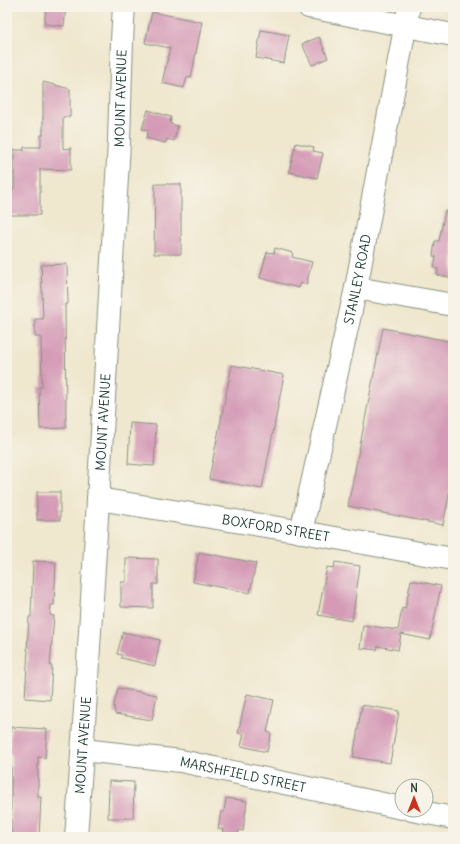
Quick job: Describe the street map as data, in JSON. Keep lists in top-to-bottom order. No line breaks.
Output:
{"streets":{"street":["MOUNT AVENUE","STANLEY ROAD","BOXFORD STREET","MARSHFIELD STREET"]},"crossings":[["MOUNT AVENUE","BOXFORD STREET"],["MOUNT AVENUE","MARSHFIELD STREET"],["STANLEY ROAD","BOXFORD STREET"]],"north":"top"}
